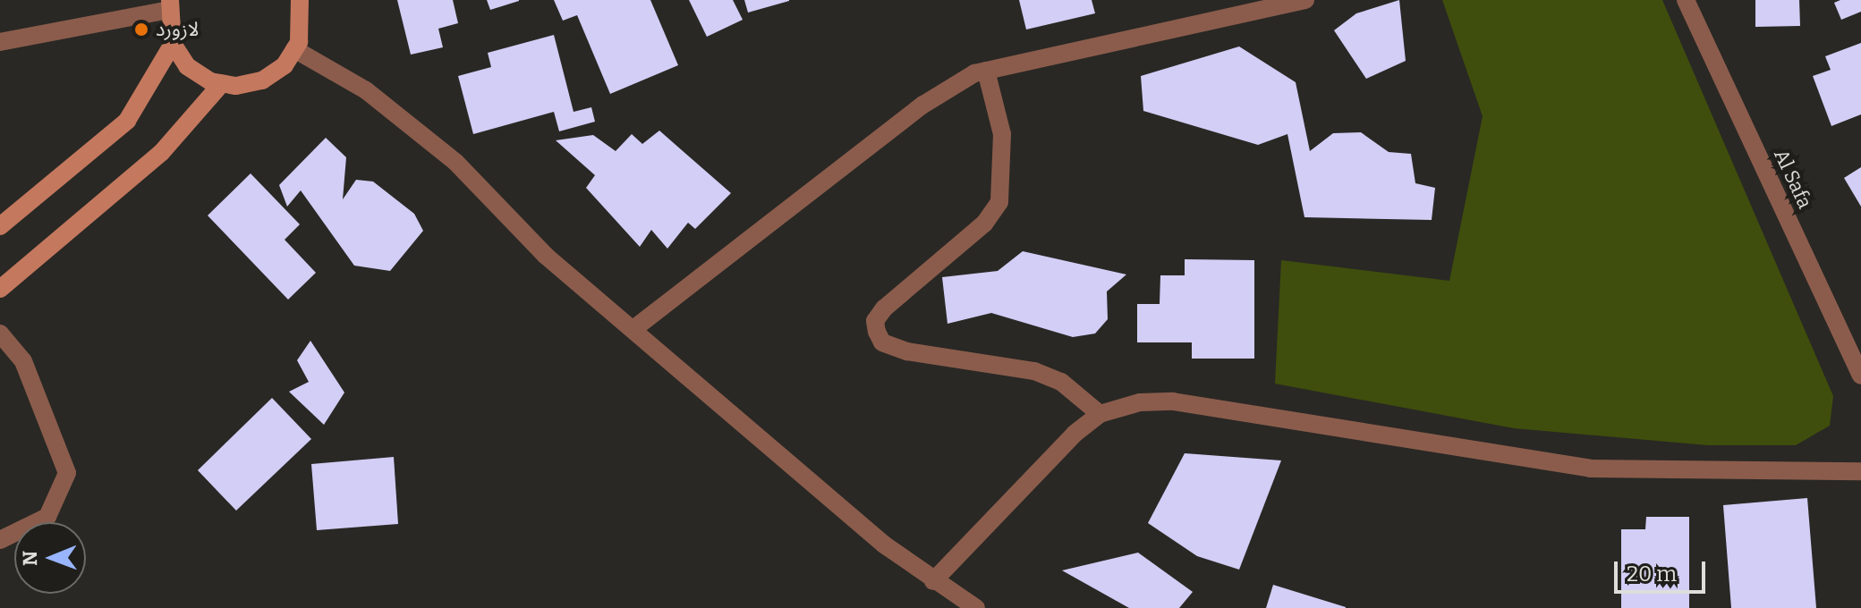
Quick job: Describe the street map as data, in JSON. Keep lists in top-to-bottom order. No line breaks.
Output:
{"streets":{"street":["Al Safa"]},"places":["لازورد"],"scale_bar":"20 m","north":"left"}
